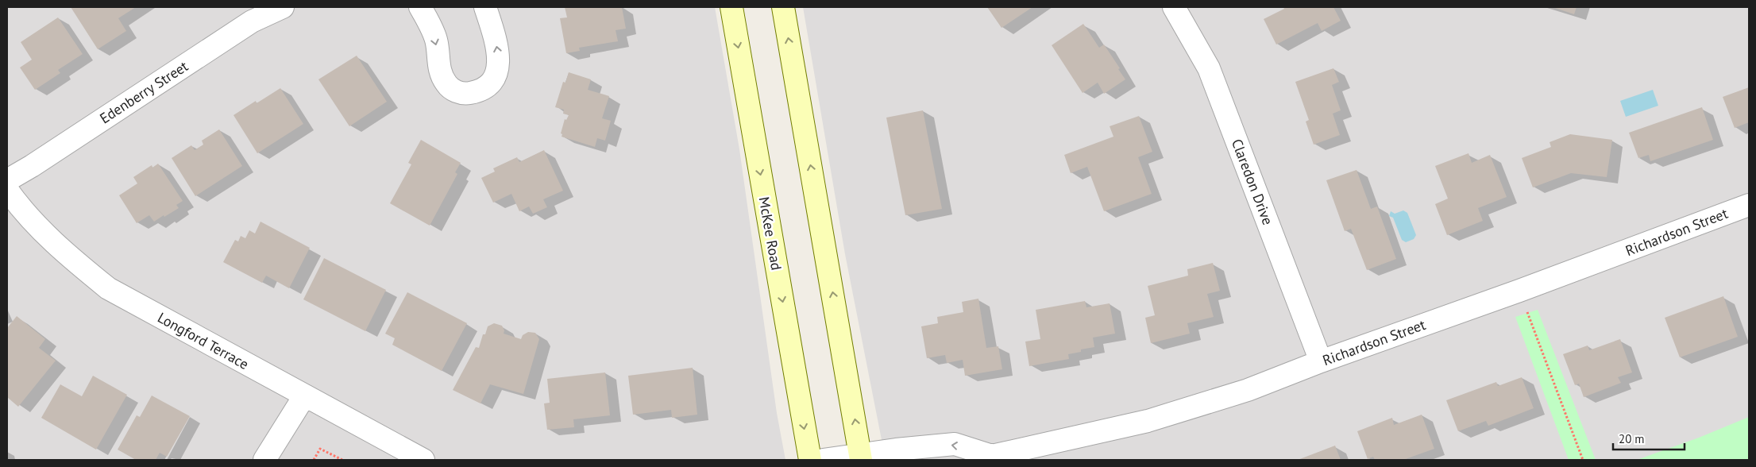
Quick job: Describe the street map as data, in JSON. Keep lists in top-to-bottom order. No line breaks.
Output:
{"streets":{"main road":["McKee Road"],"street":["Edenberry Street","Claredon Drive","Richardson Street","Longford Terrace"]},"crossings":[["Claredon Drive","Richardson Street"]],"scale_bar":"20 m"}
